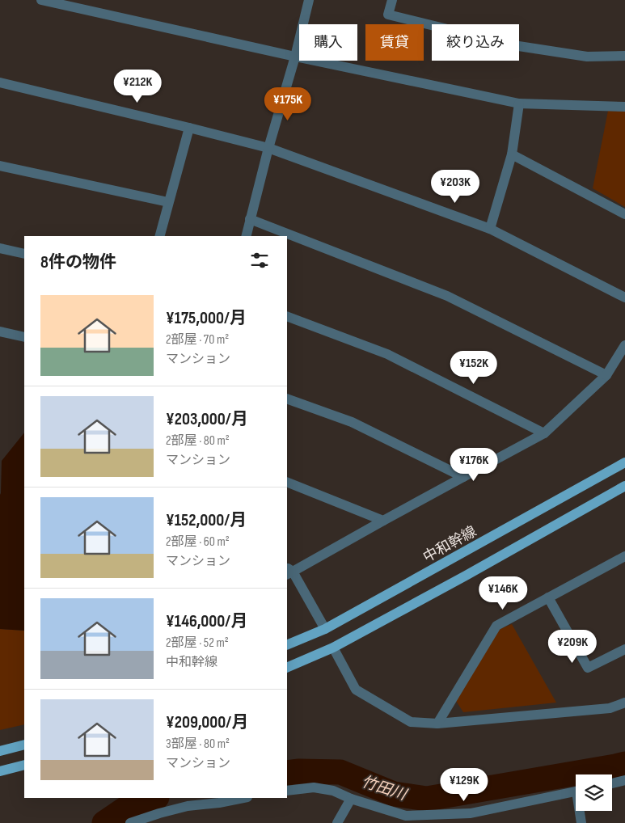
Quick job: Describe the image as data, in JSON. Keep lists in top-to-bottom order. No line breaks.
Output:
{"streets":{"main road":["中和幹線"]},"water":["竹田川"],"page":{"chip":["購入","賃貸","絞り込み"],"price":["¥212K","¥175K","¥203K","¥152K","¥176K","¥146K","¥209K","¥129K"],"heading":"8件の物件","list":[{"name":"¥175,000/月","note":"2部屋 · 70 m² · マンション"},{"name":"¥203,000/月","note":"2部屋 · 80 m² · マンション"},{"name":"¥152,000/月","note":"2部屋 · 60 m² · マンション"},{"name":"¥146,000/月","note":"2部屋 · 52 m² · 中和幹線"},{"name":"¥209,000/月","note":"3部屋 · 80 m² · マンション"}]}}
